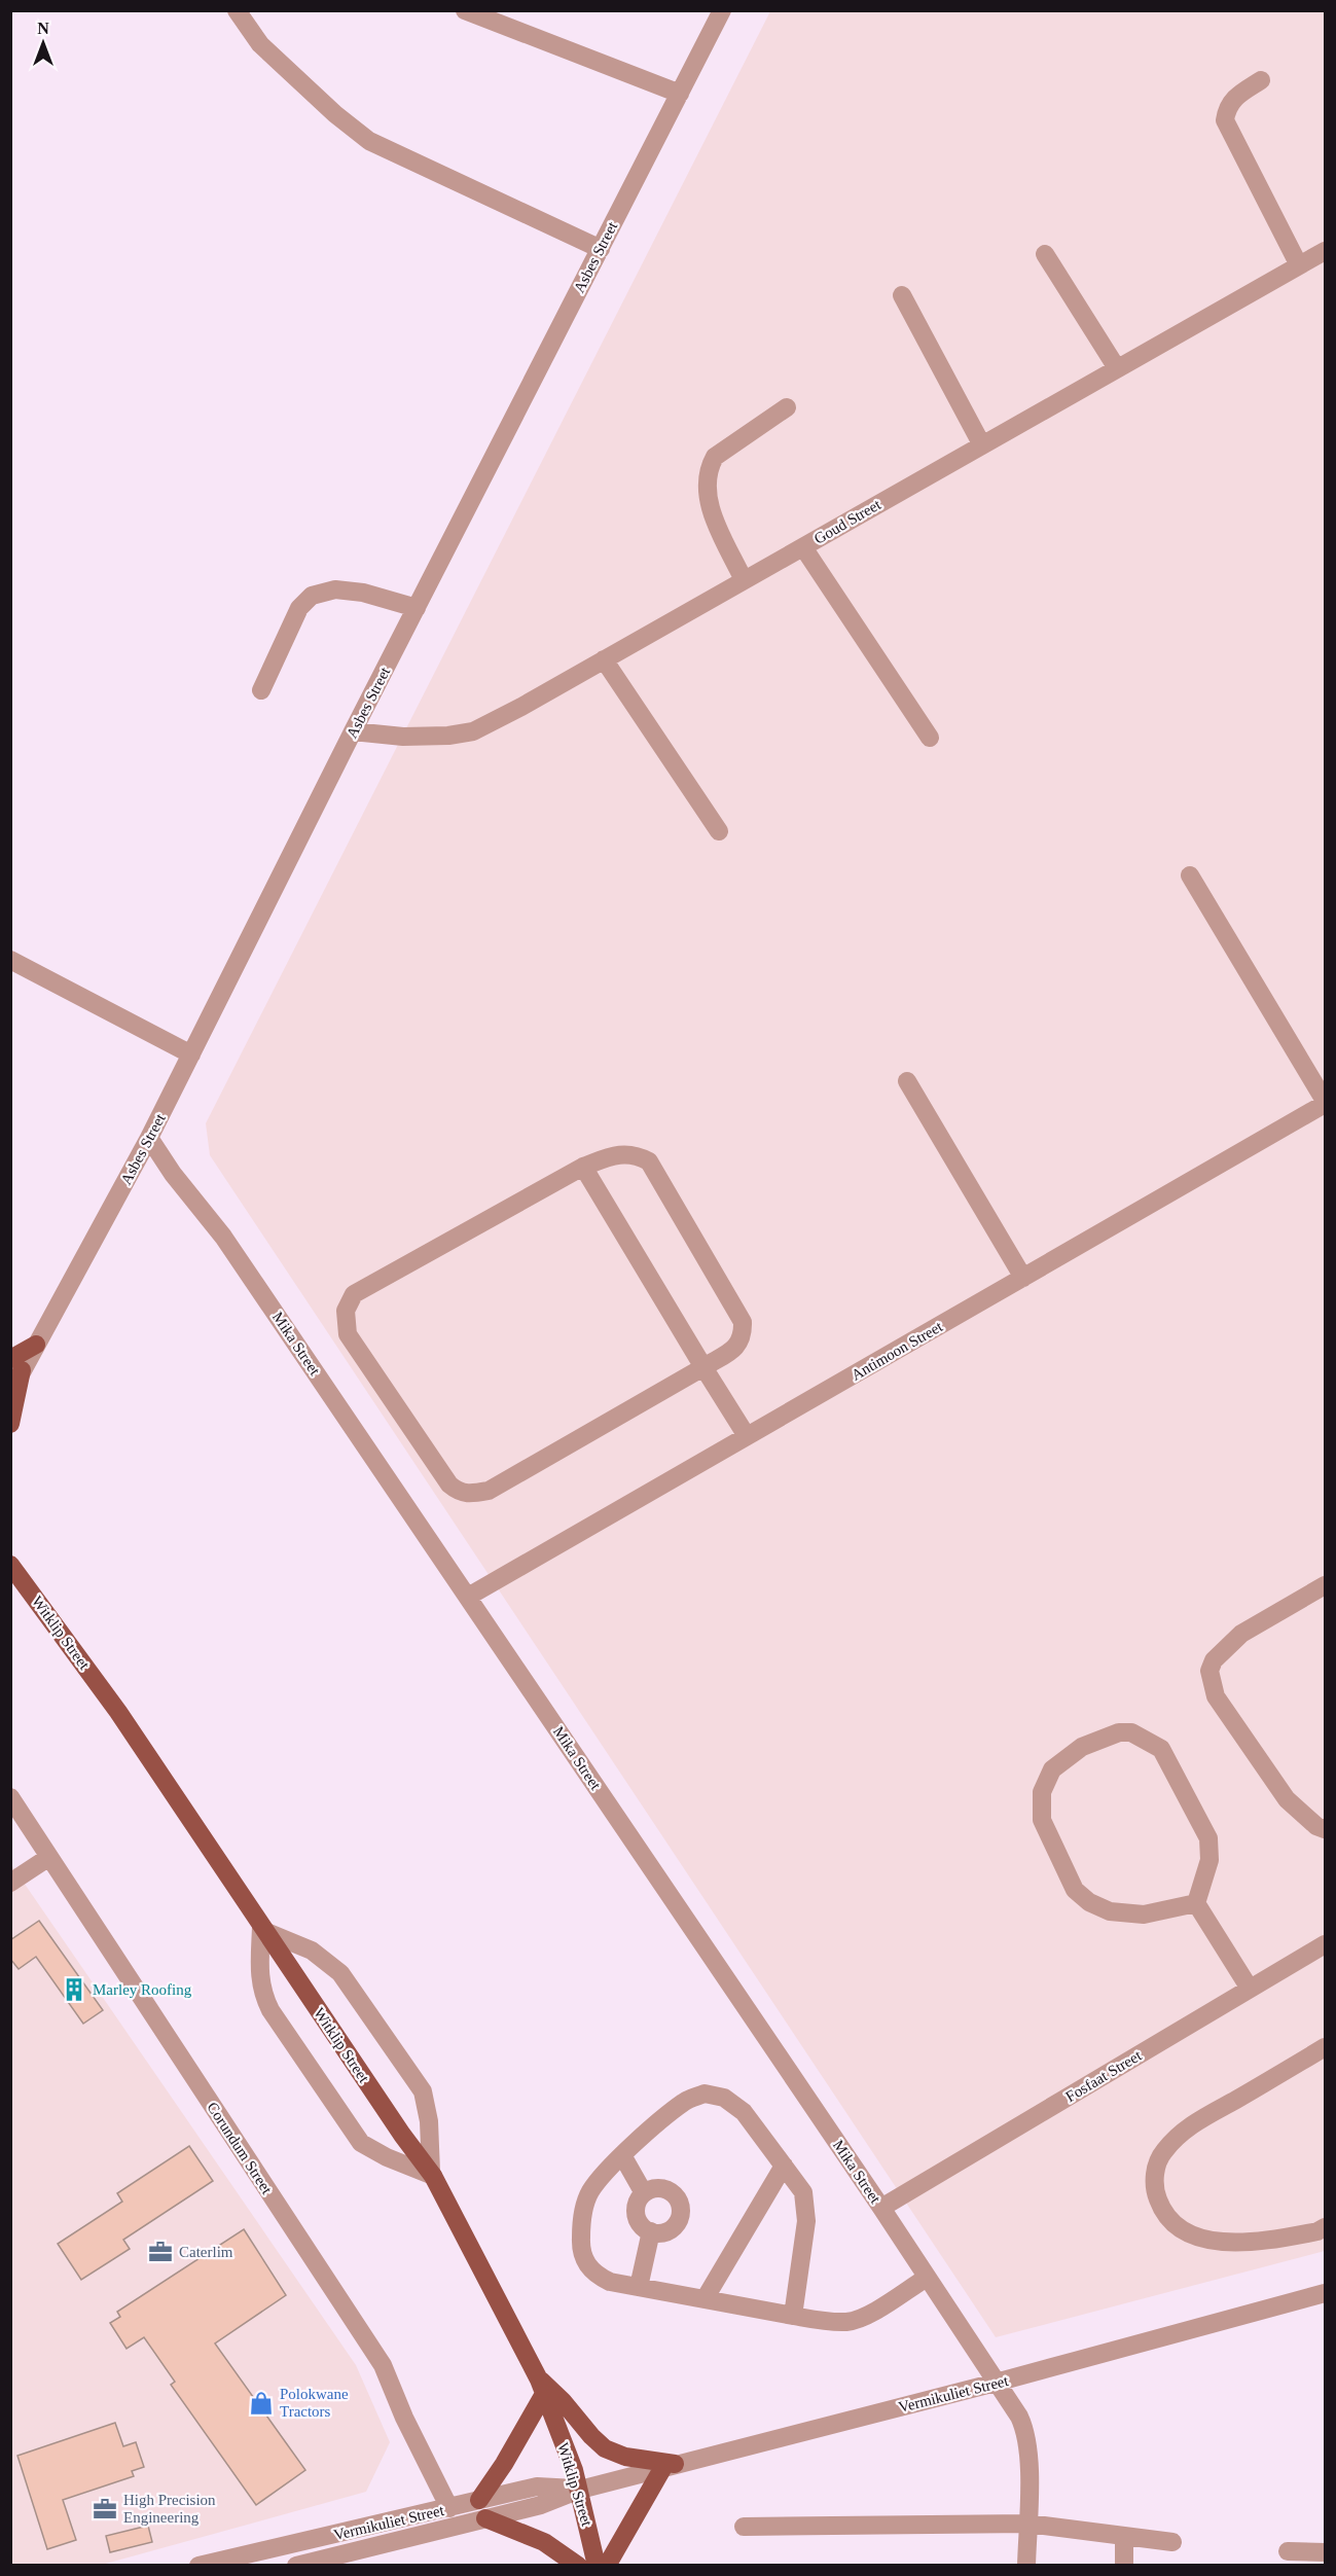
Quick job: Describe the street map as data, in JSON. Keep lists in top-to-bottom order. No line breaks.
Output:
{"streets":{"main road":["Witklip Street"],"street":["Asbes Street","Goud Street","Mika Street","Antimoon Street","Fosfaat Street","Corundum Street","Vermikuliet Street"]},"crossings":[["Asbes Street","Goud Street"],["Asbes Street","Mika Street"],["Mika Street","Antimoon Street"],["Mika Street","Fosfaat Street"],["Mika Street","Vermikuliet Street"],["Witklip Street","Vermikuliet Street"],["Corundum Street","Vermikuliet Street"]],"places":{"building":["Marley Roofing"],"office":["Caterlim","High Precision Engineering"],"shop":["Polokwane Tractors"]},"north":"top"}
